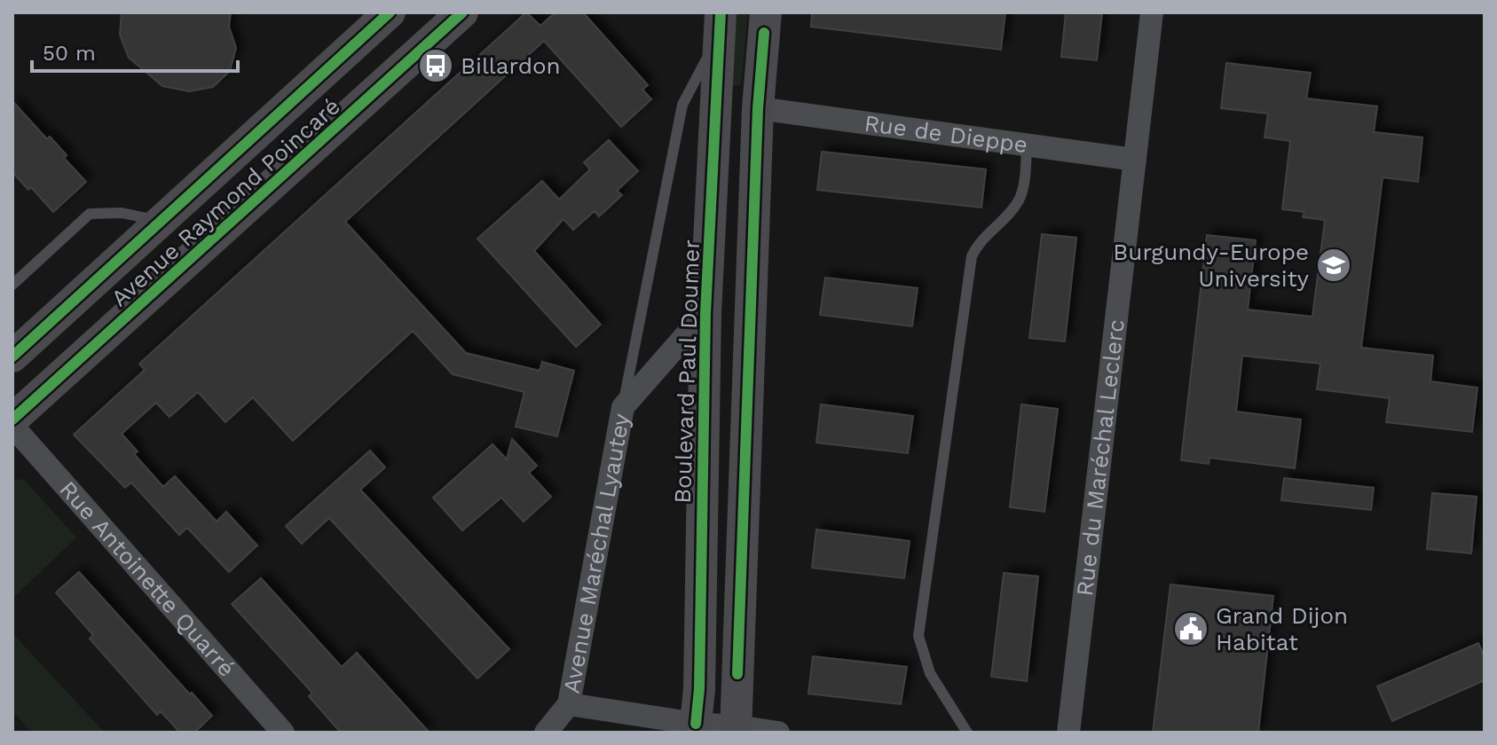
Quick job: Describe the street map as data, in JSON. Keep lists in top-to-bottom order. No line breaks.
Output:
{"streets":{"main road":["Avenue Raymond Poincaré","Boulevard Paul Doumer"],"street":["Rue de Dieppe","Rue du Maréchal Leclerc","Avenue Maréchal Lyautey","Rue Antoinette Quarré"]},"crossings":[["Rue de Dieppe","Rue du Maréchal Leclerc"],["Boulevard Paul Doumer","Avenue Maréchal Lyautey"]],"places":{"bus stop":["Billardon"],"school or university":["Burgundy-Europe University"],"public building":["Grand Dijon Habitat"]},"scale_bar":"50 m"}
